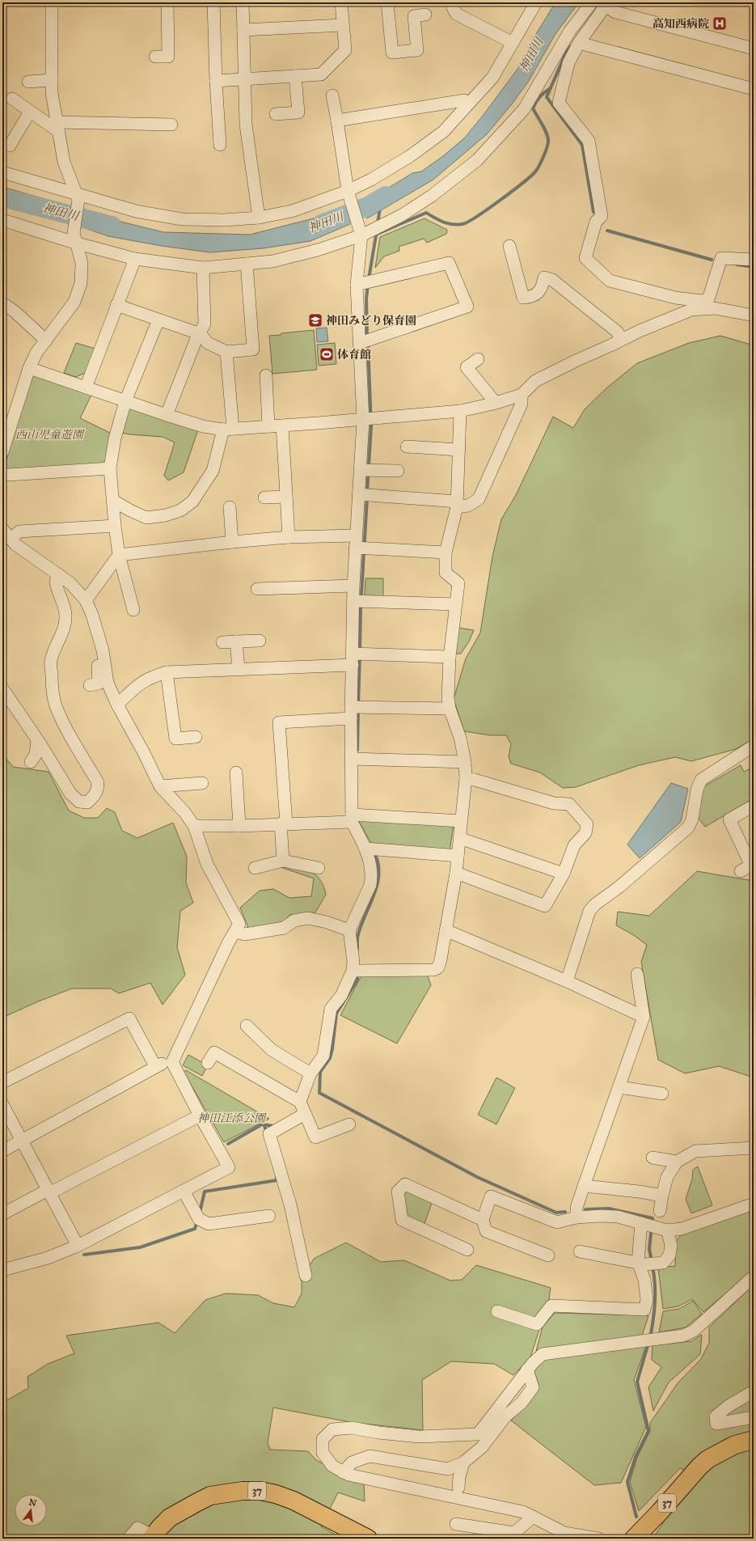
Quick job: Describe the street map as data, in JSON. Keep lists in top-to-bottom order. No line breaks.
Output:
{"streets":{"main road":["37"]},"water":["神田川"],"parks":["西山児童遊園","神田江添公園"],"places":{"hospital":["高知西病院"],"school or university":["神田みどり保育園"],"sports":["体育館"]},"north":"top"}
